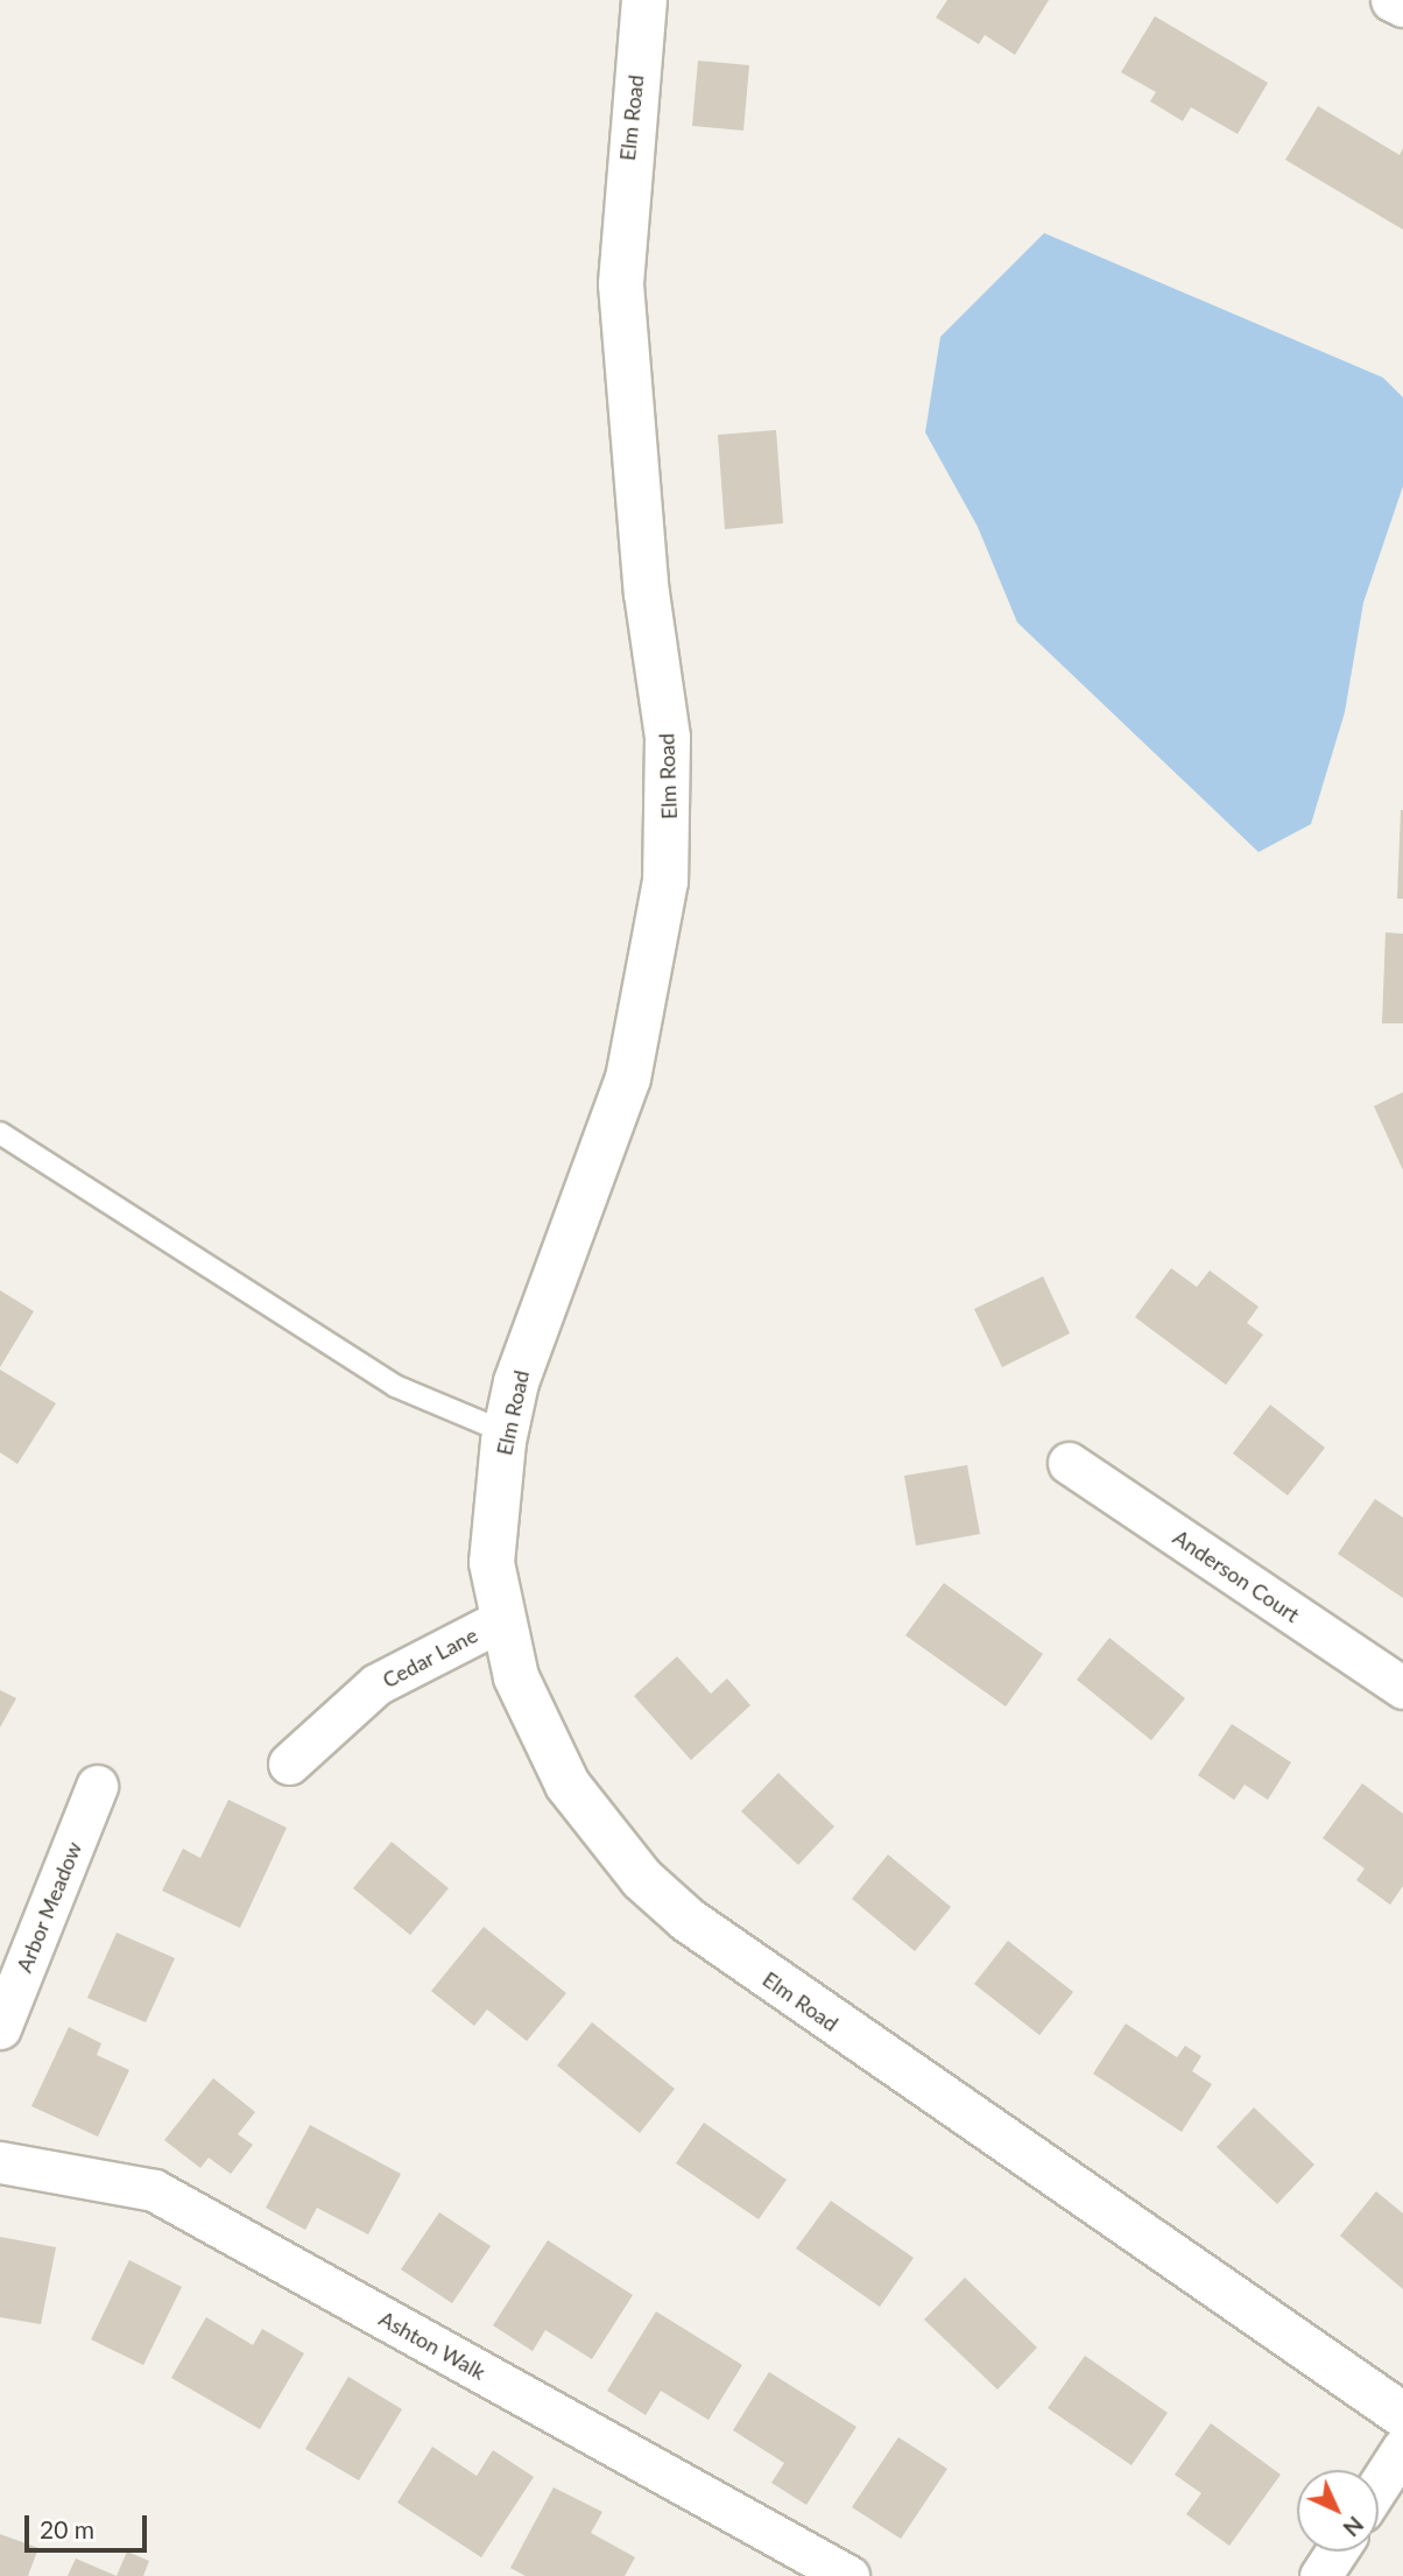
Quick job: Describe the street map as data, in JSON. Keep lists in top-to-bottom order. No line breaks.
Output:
{"streets":{"street":["Elm Road","Anderson Court","Cedar Lane","Arbor Meadow","Ashton Walk"]},"crossings":[["Elm Road","Cedar Lane"]],"scale_bar":"20 m","north":"bottom right"}
